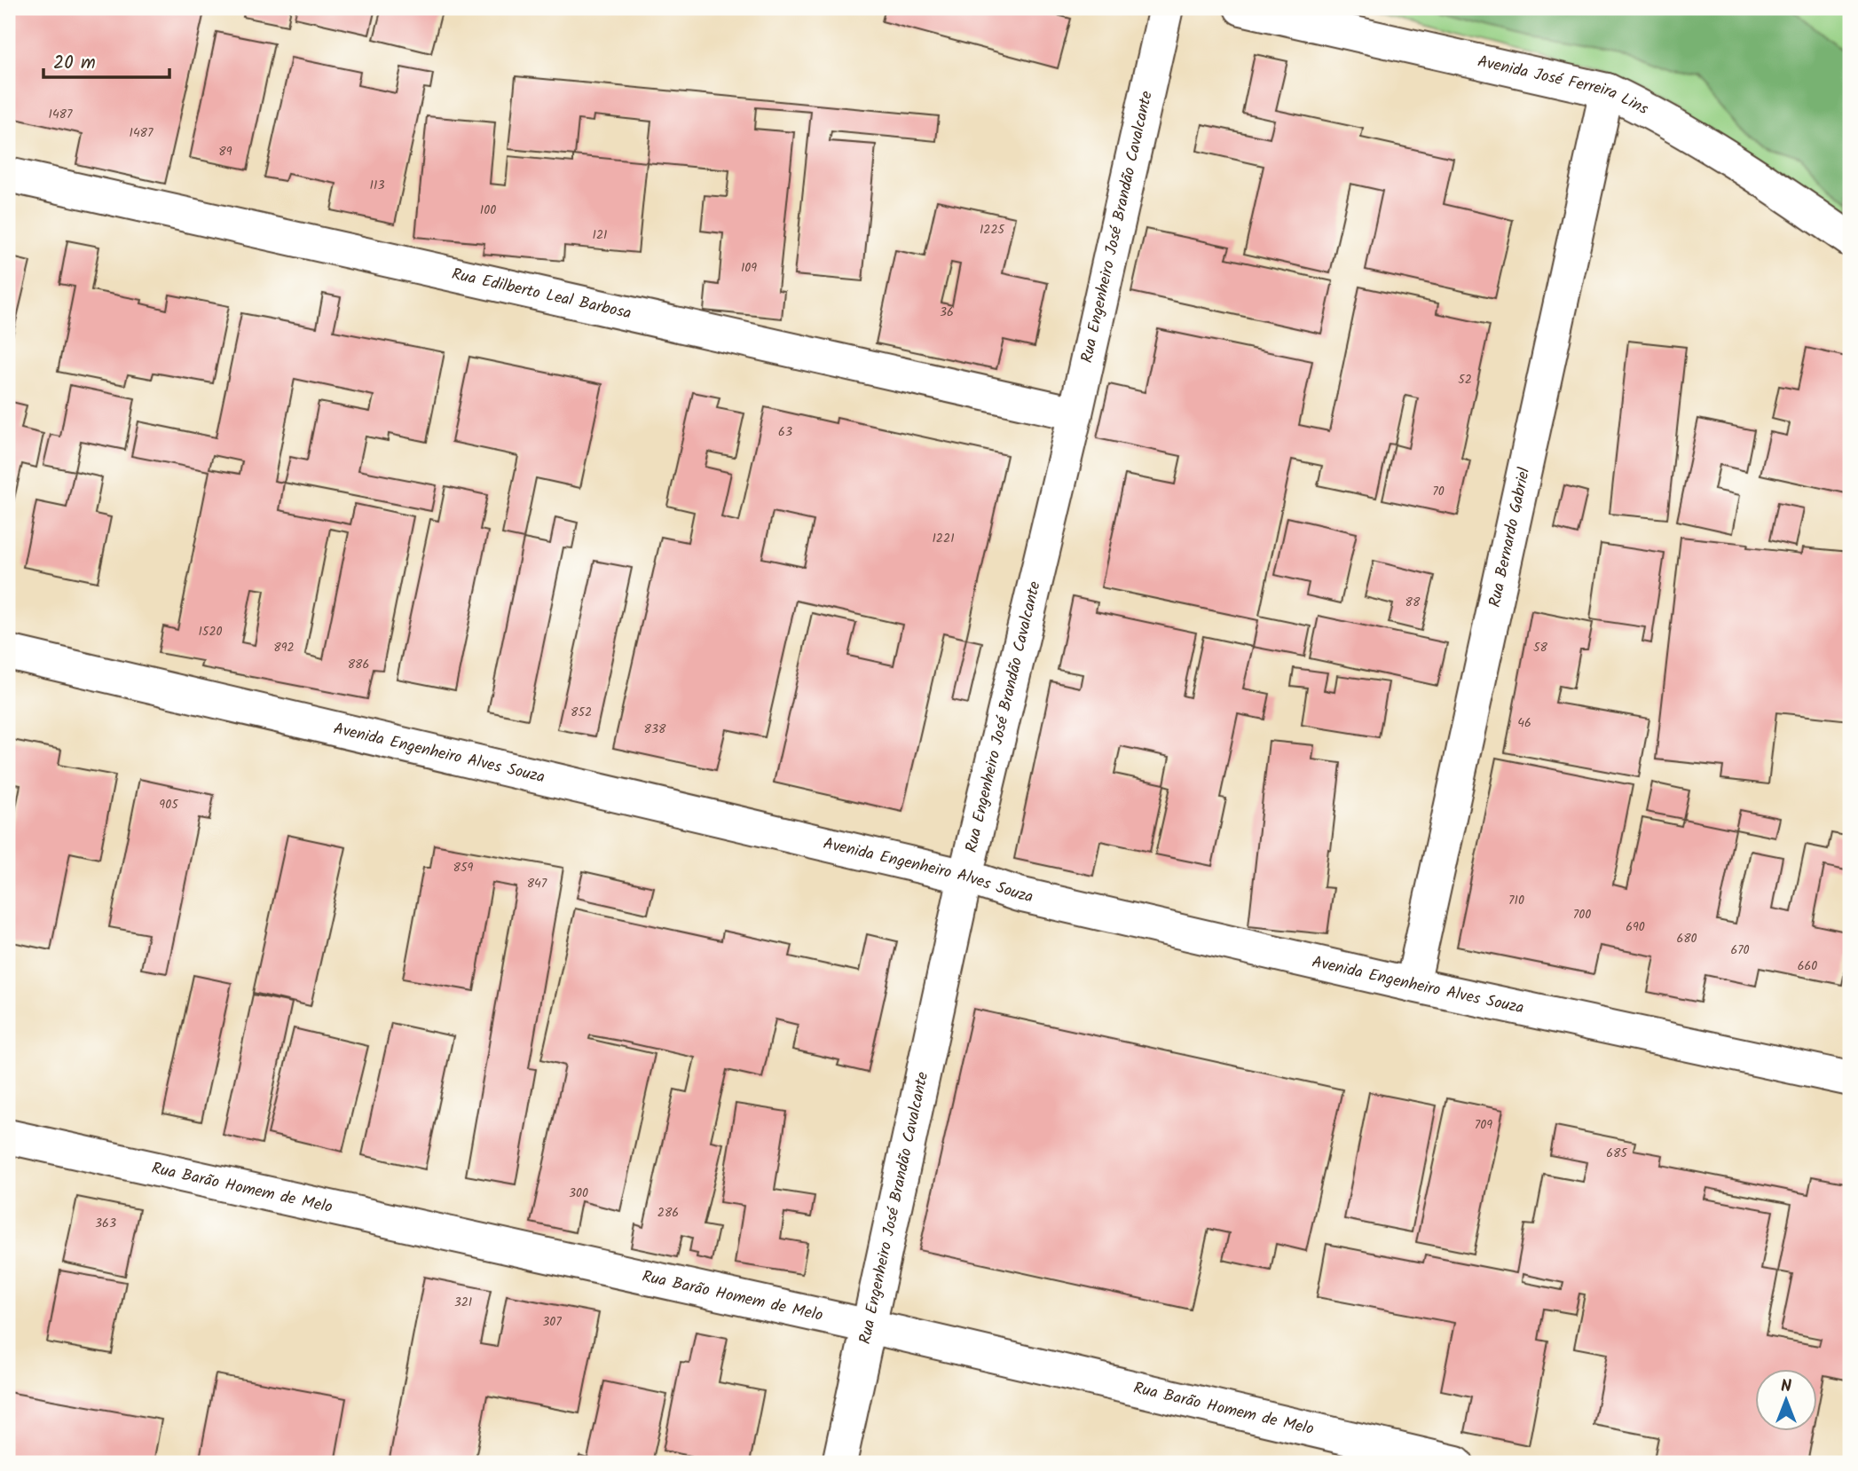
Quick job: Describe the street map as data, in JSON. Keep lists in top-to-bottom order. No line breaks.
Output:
{"streets":{"street":["Avenida José Ferreira Lins","Rua Engenheiro José Brandão Cavalcante","Rua Edilberto Leal Barbosa","Rua Bernardo Gabriel","Avenida Engenheiro Alves Souza","Rua Barão Homem de Melo"]},"crossings":[["Avenida José Ferreira Lins","Rua Bernardo Gabriel"],["Rua Engenheiro José Brandão Cavalcante","Rua Edilberto Leal Barbosa"],["Rua Engenheiro José Brandão Cavalcante","Avenida Engenheiro Alves Souza"],["Rua Engenheiro José Brandão Cavalcante","Rua Barão Homem de Melo"],["Rua Bernardo Gabriel","Avenida Engenheiro Alves Souza"]],"house_numbers":["1487","1487","89","113","100","1225","121","109","36","52","63","70","1221","88","1520","892","58","886","852","46","838","905","859","847","710","700","690","680","670","660","709","685","300","286","363","321","307"],"scale_bar":"20 m","north":"top"}
